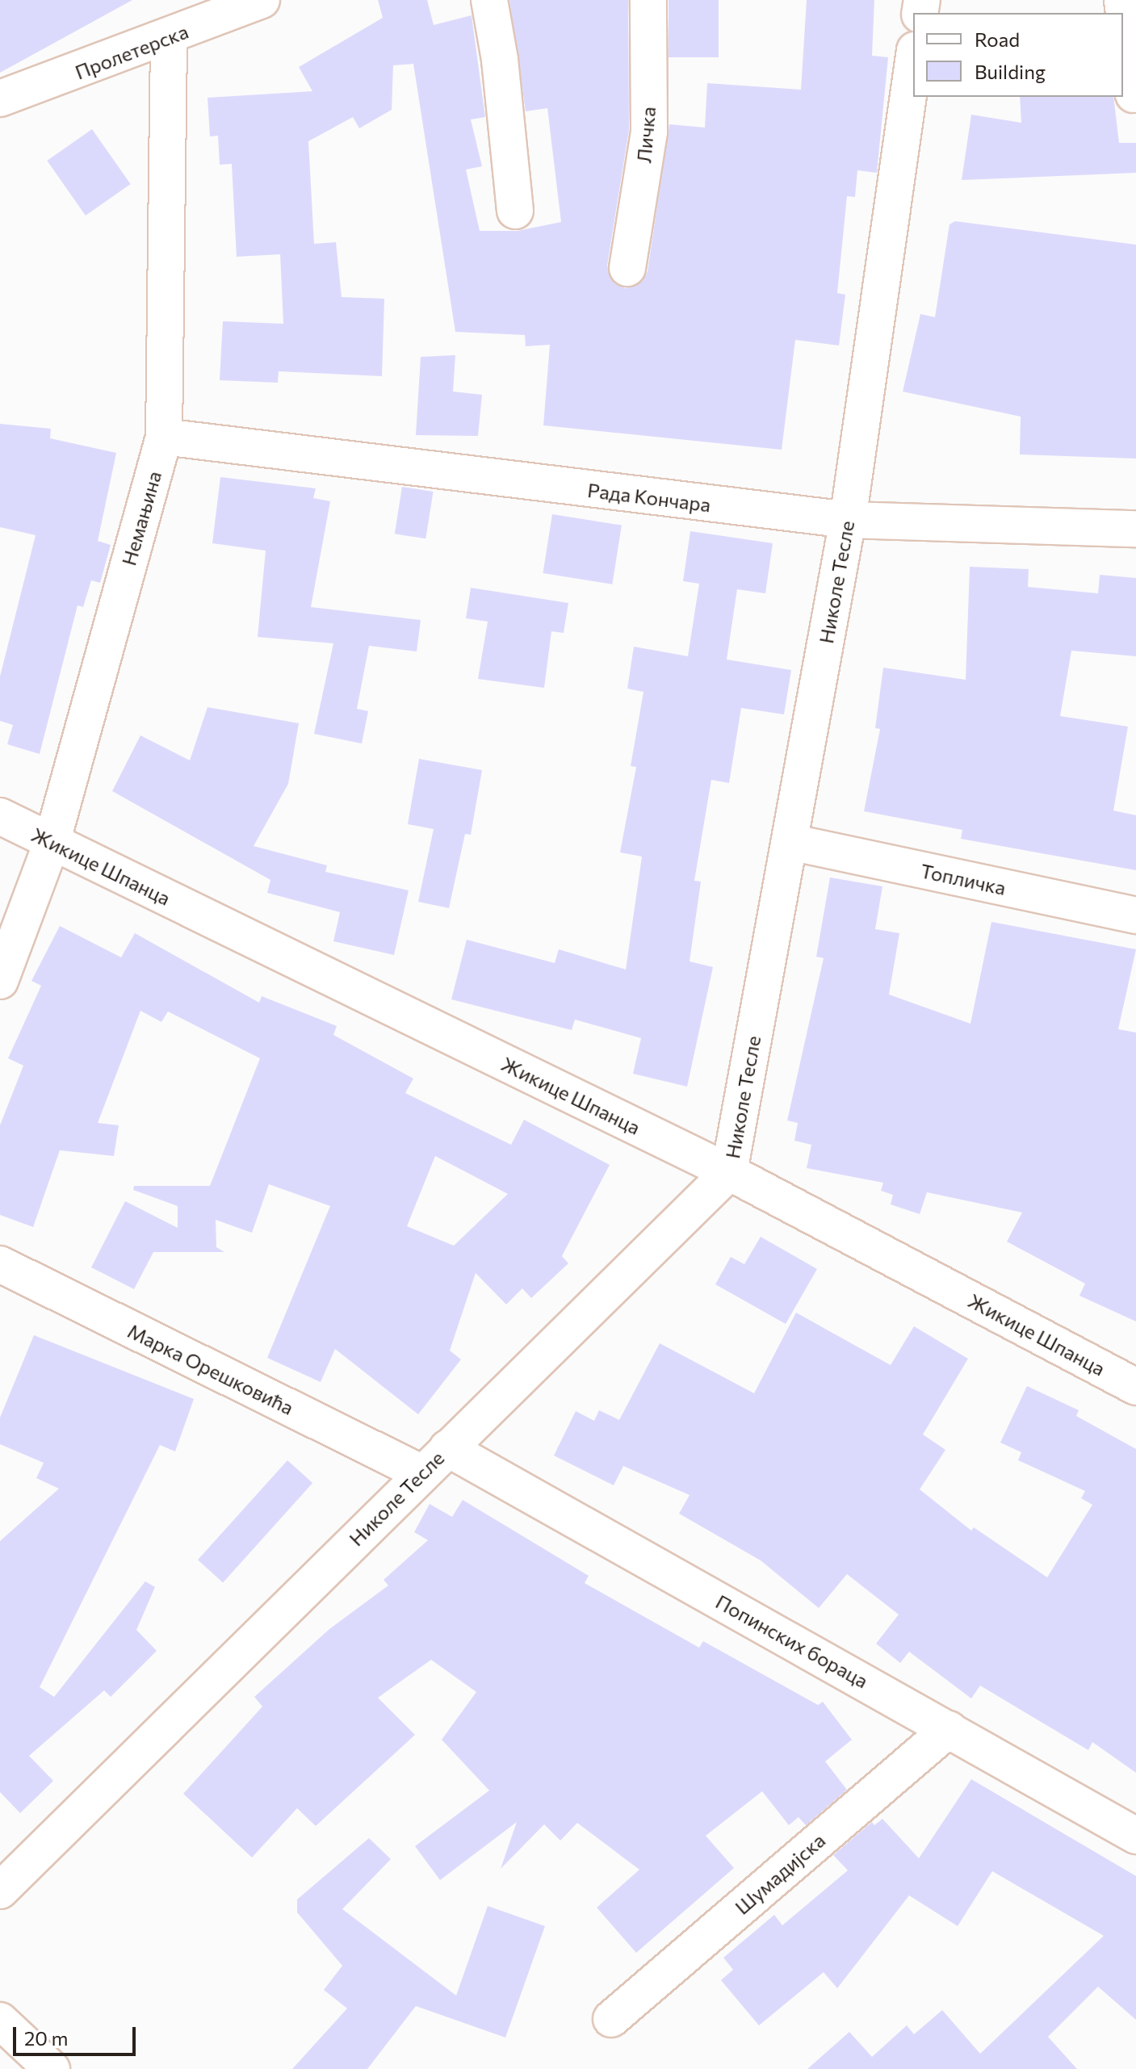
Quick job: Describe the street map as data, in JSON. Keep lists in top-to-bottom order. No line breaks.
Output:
{"streets":{"street":["Пролетерска","Личка","Рада Кончара","Немањина","Николе Тесле","Жикице Шпанца","Топличка","Марка Орешковића","Попинских бораца","Шумадијска"]},"crossings":[["Пролетерска","Немањина"],["Рада Кончара","Немањина"],["Рада Кончара","Николе Тесле"],["Немањина","Жикице Шпанца"],["Николе Тесле","Жикице Шпанца"],["Николе Тесле","Топличка"],["Николе Тесле","Марка Орешковића"],["Николе Тесле","Попинских бораца"],["Попинских бораца","Шумадијска"]],"legend":["Road","Building"],"scale_bar":"20 m"}
